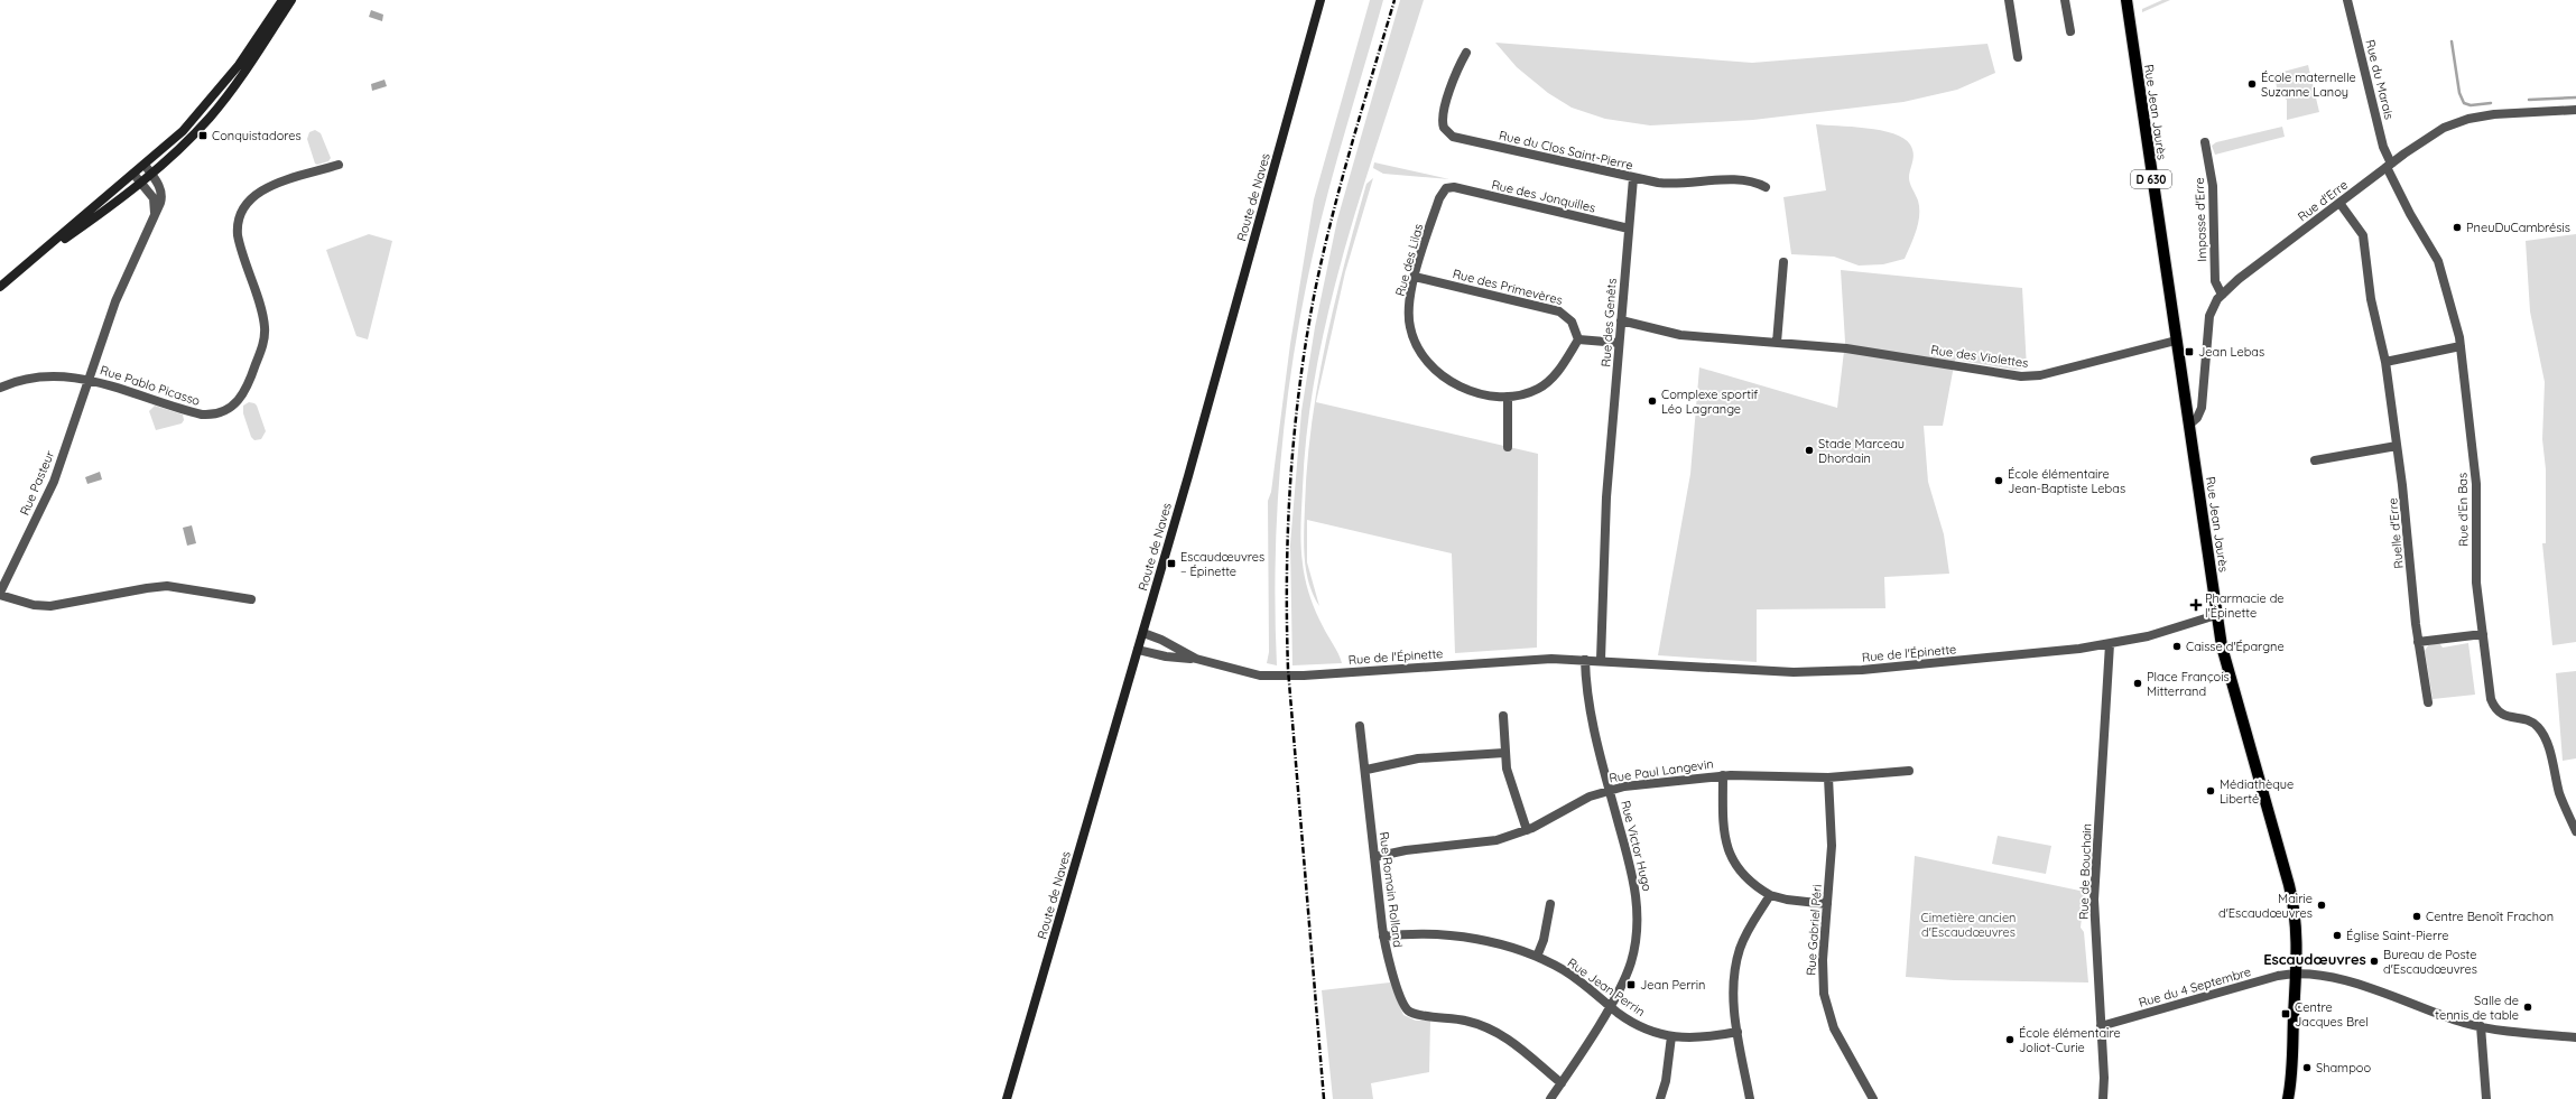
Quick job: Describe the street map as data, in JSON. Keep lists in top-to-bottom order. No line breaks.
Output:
{"streets":{"main road":["Rue Jean Jaurès","D 630","Route de Naves"],"street":["Rue du Marais","Rue du Clos Saint-Pierre","Rue des Jonquilles","Rue d'Erre","Impasse d'Erre","Rue des Lilas","Rue des Primevères","Rue des Genêts","Rue des Violettes","Rue Pablo Picasso","Rue Pasteur","Rue d'En Bas","Ruelle d'Erre","Rue de l'Épinette","Rue Paul Langevin","Rue Victor Hugo","Rue de Bouchain","Rue Romain Rolland","Rue Gabriel Péri","Rue Jean Perrin","Rue du 4 Septembre"]},"crossings":[["Rue du Marais","Rue d'Erre"],["Rue du Marais","Rue d'En Bas"],["Rue Jean Jaurès","Rue d'Erre"],["Rue Jean Jaurès","Rue des Violettes"],["Rue Jean Jaurès","Rue de l'Épinette"],["Rue Jean Jaurès","Rue du 4 Septembre"],["Rue du Clos Saint-Pierre","Rue des Genêts"],["Rue des Jonquilles","Rue des Lilas"],["Rue des Jonquilles","Rue des Genêts"],["Route de Naves","Rue de l'Épinette"],["Rue d'Erre","Impasse d'Erre"],["Rue d'Erre","Rue d'En Bas"],["Rue d'Erre","Ruelle d'Erre"],["Rue des Lilas","Rue des Primevères"],["Rue des Genêts","Rue des Violettes"],["Rue des Genêts","Rue de l'Épinette"],["Rue Pablo Picasso","Rue Pasteur"],["Rue de l'Épinette","Rue Victor Hugo"],["Rue de l'Épinette","Rue de Bouchain"],["Rue Paul Langevin","Rue Victor Hugo"],["Rue Paul Langevin","Rue Romain Rolland"],["Rue Paul Langevin","Rue Gabriel Péri"],["Rue Victor Hugo","Rue Romain Rolland"],["Rue Victor Hugo","Rue Jean Perrin"],["Rue de Bouchain","Rue du 4 Septembre"],["Rue Romain Rolland","Rue Jean Perrin"]],"districts":["Escaudœuvres"],"parks":["Cimetière ancien d'Escaudœuvres"],"places":{"other":["École maternelle Suzanne Lanoy","PneuDuCambrésis","Complexe sportif Léo Lagrange","Stade Marceau Dhordain","École élémentaire Jean-Baptiste Lebas","Caisse d'Épargne","Place François Mitterrand","Médiathèque Liberté","Mairie d'Escaudœuvres","Centre Benoît Frachon","Église Saint-Pierre","Bureau de Poste d'Escaudœuvres","Salle de tennis de table","École élémentaire Joliot-Curie","Shampoo"],"transit":["Conquistadores","Jean Lebas","Escaudœuvres – Épinette","Jean Perrin","Centre Jacques Brel"],"health":["Pharmacie de l'Épinette"]}}
